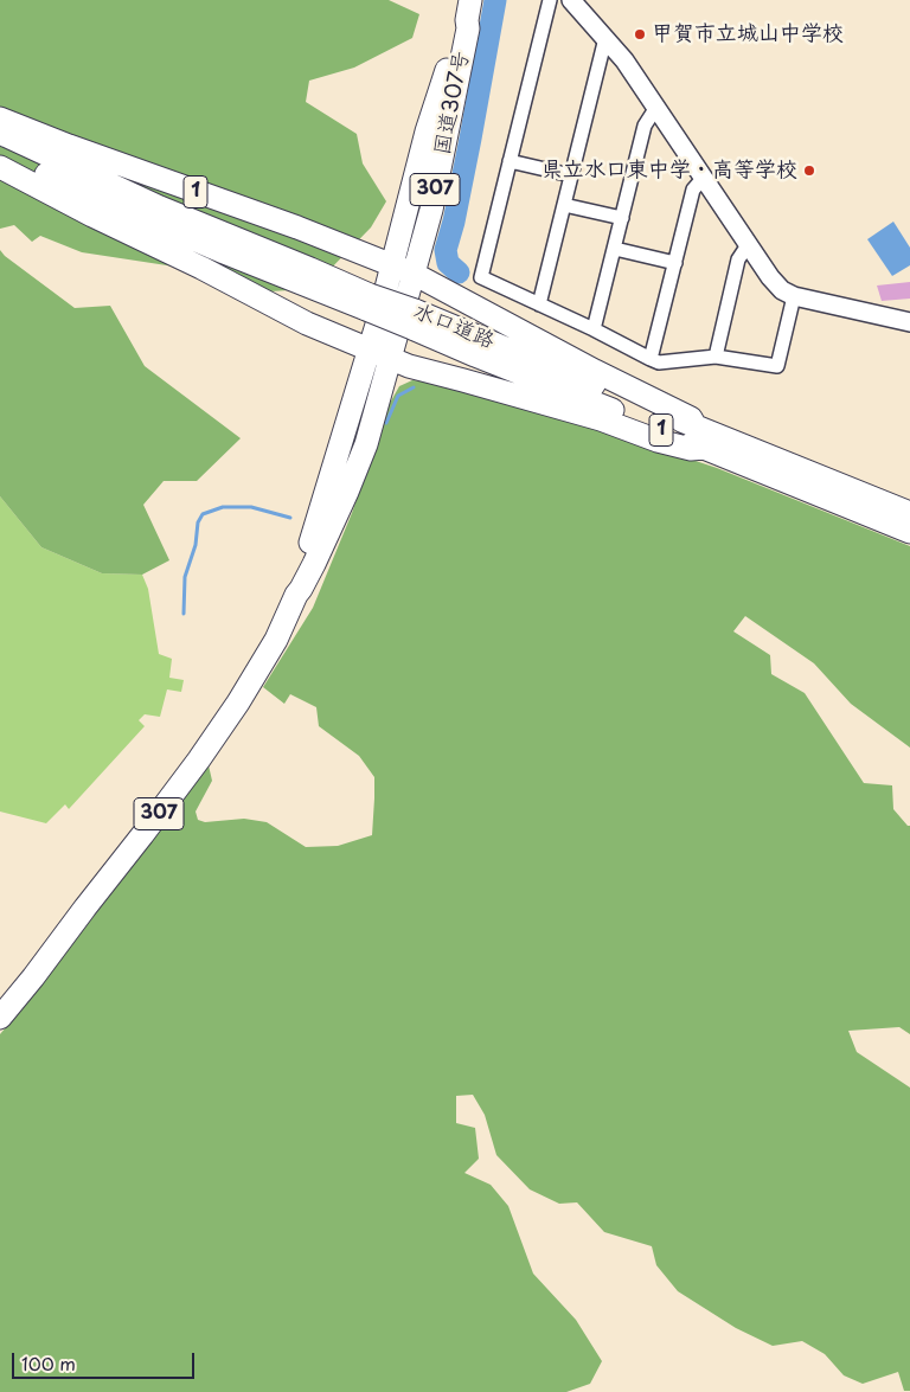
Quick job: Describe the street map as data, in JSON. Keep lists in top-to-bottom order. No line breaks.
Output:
{"streets":{"highway":["国道307号","307","1","水口道路"]},"crossings":[["国道307号","307"],["国道307号","1"],["307","1"],["1","水口道路"]],"places":["甲賀市立城山中学校","県立水口東中学・高等学校"],"scale_bar":"100 m"}
